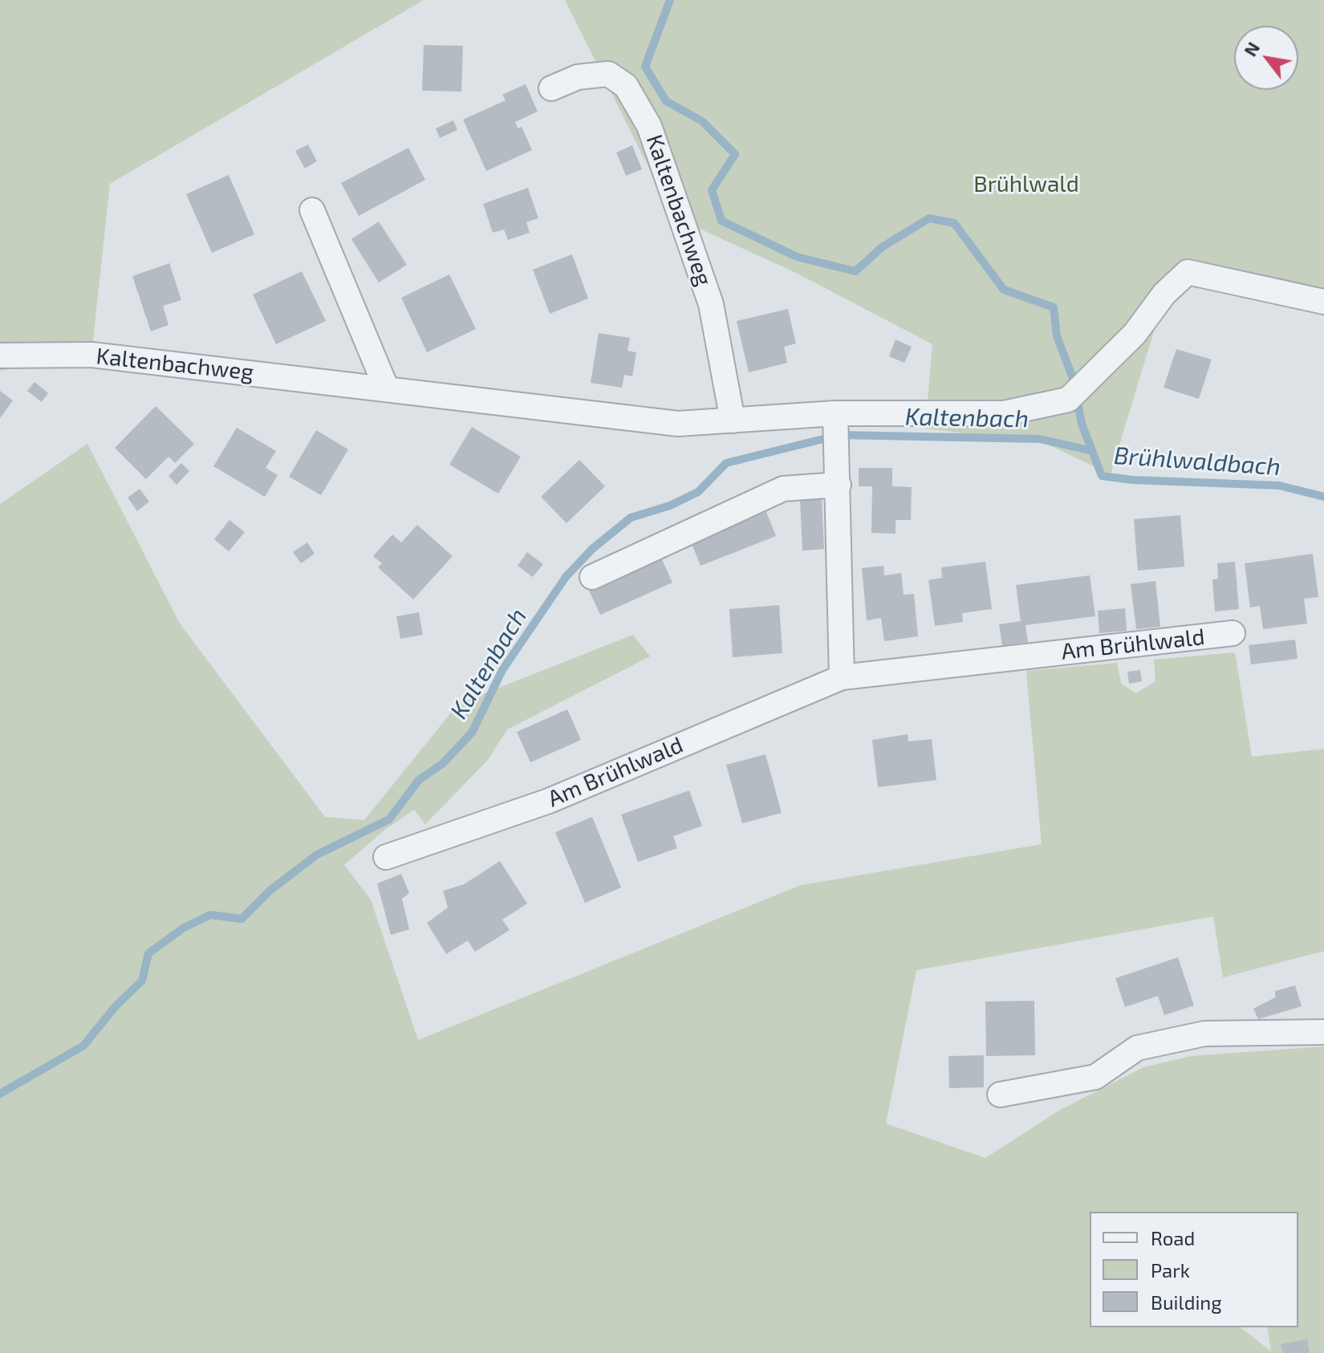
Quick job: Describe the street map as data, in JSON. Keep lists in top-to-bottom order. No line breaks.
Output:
{"streets":{"street":["Kaltenbachweg","Am Brühlwald"]},"water":["Kaltenbach","Brühlwaldbach"],"parks":["Brühlwald"],"legend":["Road","Park","Building"],"north":"top left"}
